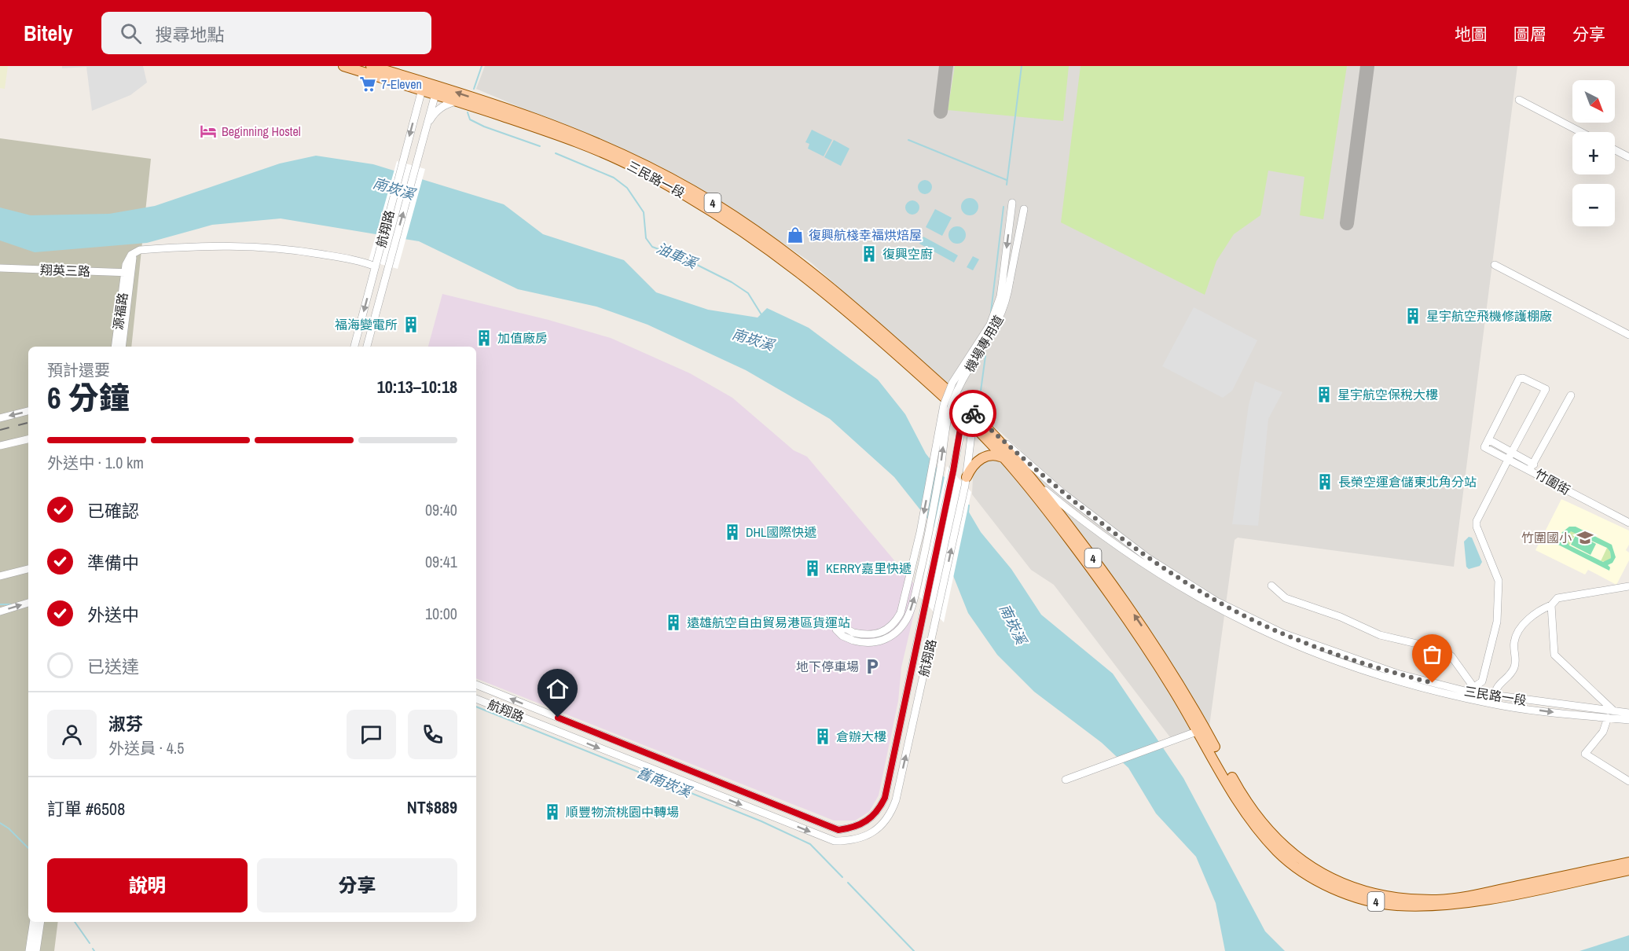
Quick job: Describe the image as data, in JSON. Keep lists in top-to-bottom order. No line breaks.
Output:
{"streets":{"main road":["三民路一段","4"],"street":["航翔路","翔英三路","源福路","機場專用道","竹圍街"]},"crossings":[["三民路一段","4"],["三民路一段","航翔路"],["4","航翔路"],["翔英三路","源福路"]],"water":["南崁溪","油車溪","舊南崁溪"],"places":{"supermarket":["7-Eleven"],"hotel":["Beginning Hostel"],"shop":["復興航棧幸福烘焙屋"],"building":["復興空廚","星宇航空飛機修護棚廠","福海變電所","加值廠房","星宇航空保稅大樓","長榮空運倉儲東北角分站","DHL國際快遞","KERRY嘉里快遞","遠雄航空自由貿易港區貨運站","倉辦大樓","順豐物流桃園中轉場"],"school or university":["竹圍國小"],"parking":["地下停車場"]},"north":"bottom right","page":{"header":"Bitely","search":"搜尋地點","nav":["地圖","圖層","分享"],"map_buttons":["+","−"],"heading":["6 分鐘","預計還要","10:13–10:18"],"panel":["淑芬","外送員 · 4.5","訂單 #6508","NT$889"],"bar":"外送中 · 1.0 km","list":[["已確認","09:40"],["準備中","09:41"],["外送中","10:00"],"已送達"],"buttons":["說明","分享"]}}
